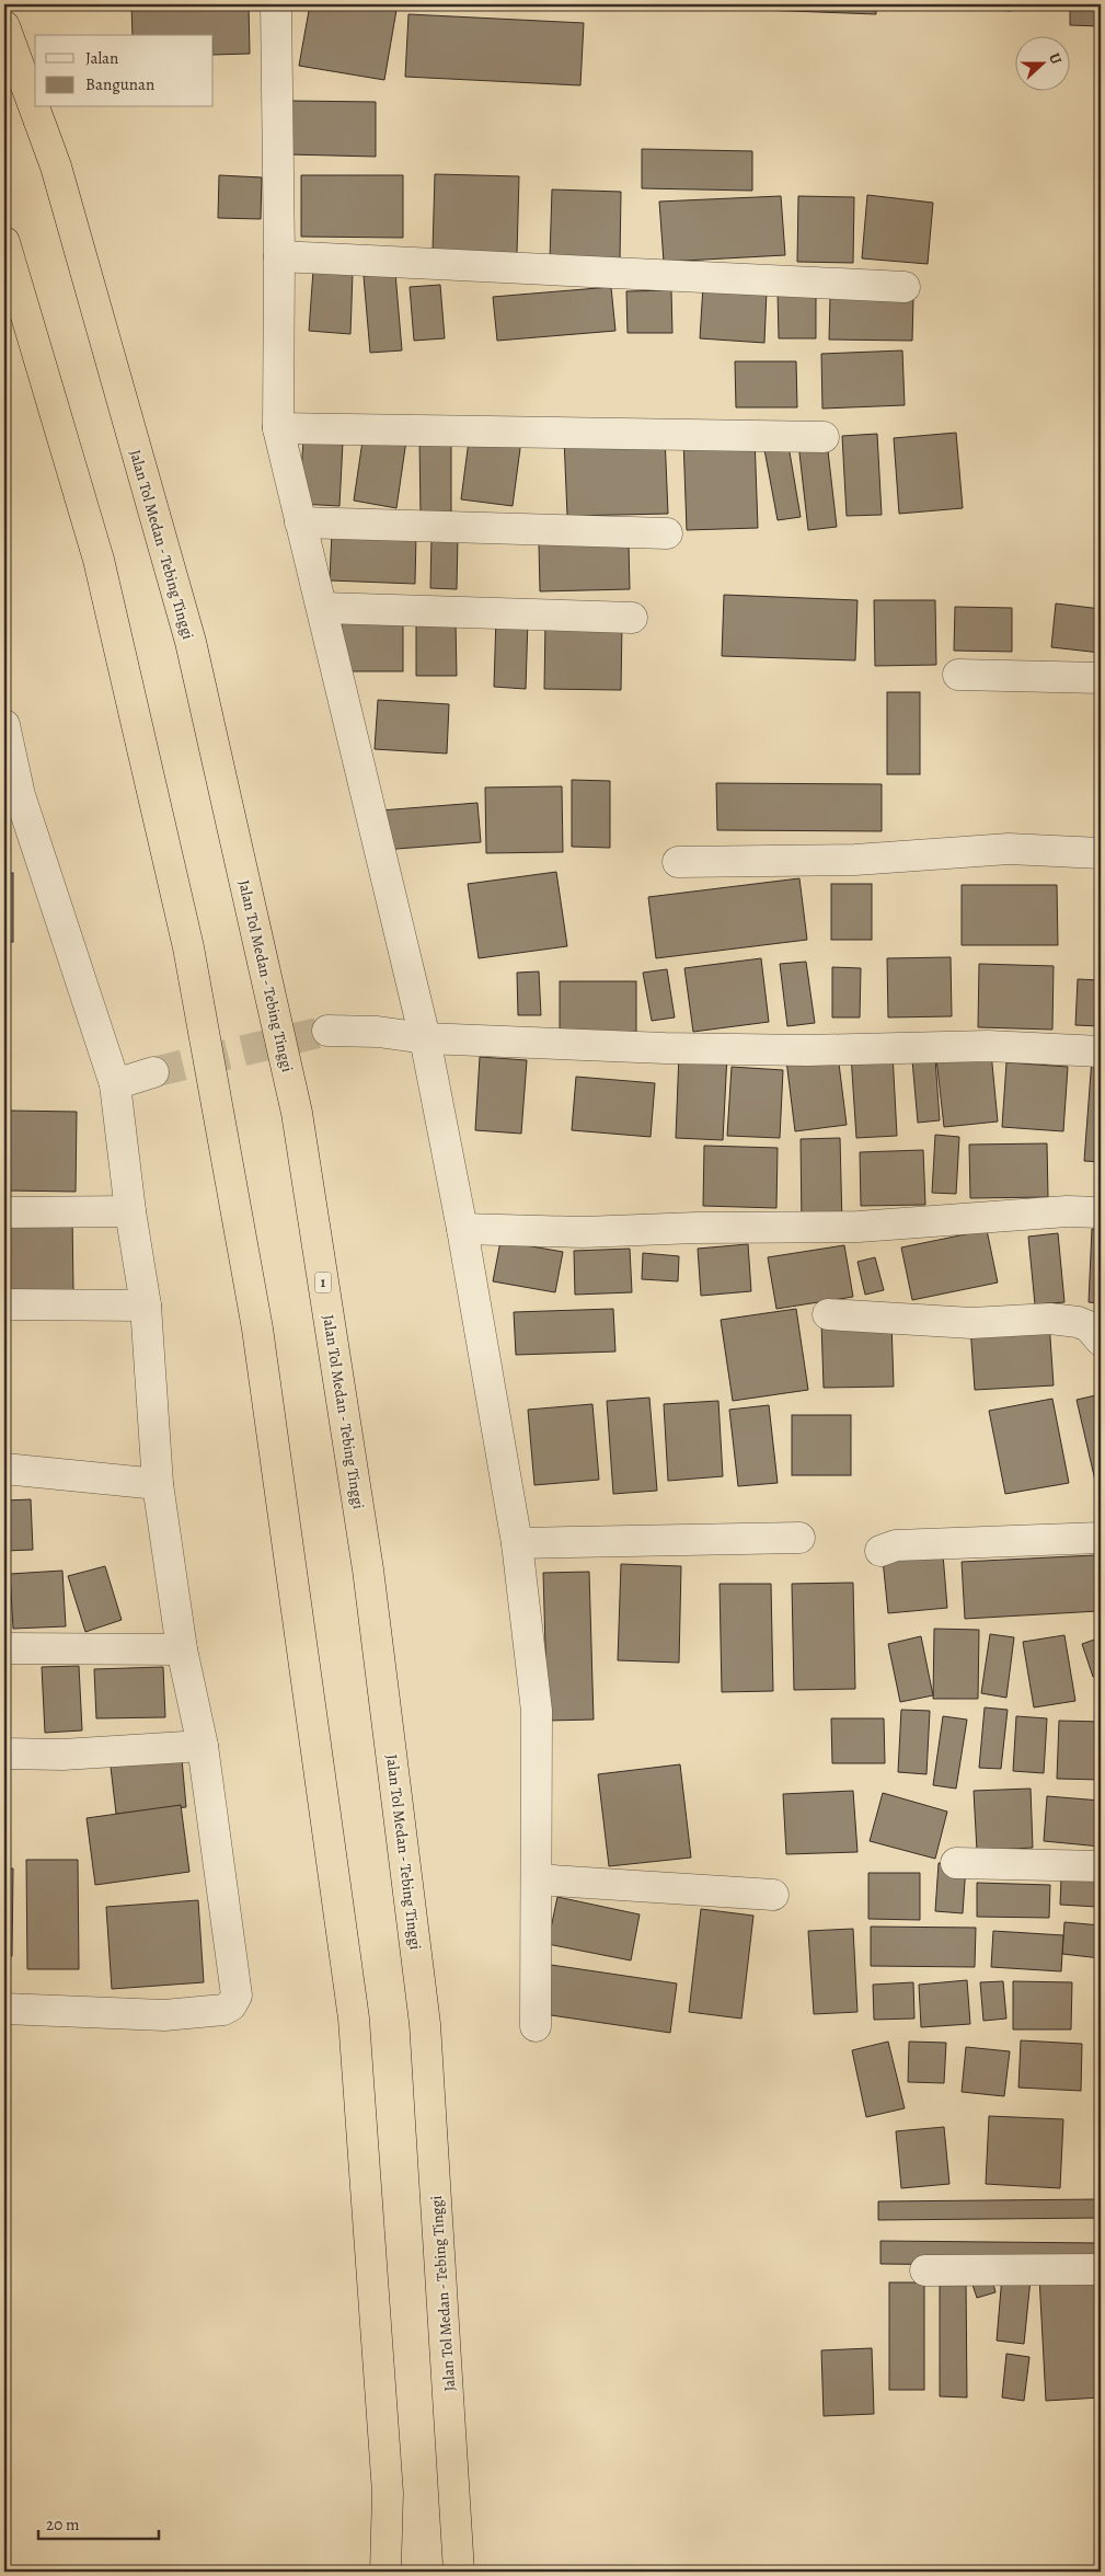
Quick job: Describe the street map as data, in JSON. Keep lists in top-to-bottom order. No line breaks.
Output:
{"streets":{"highway":["Jalan Tol Medan - Tebing Tinggi","1"]},"legend":["Jalan","Bangunan"],"scale_bar":"20 m","north":"right"}
